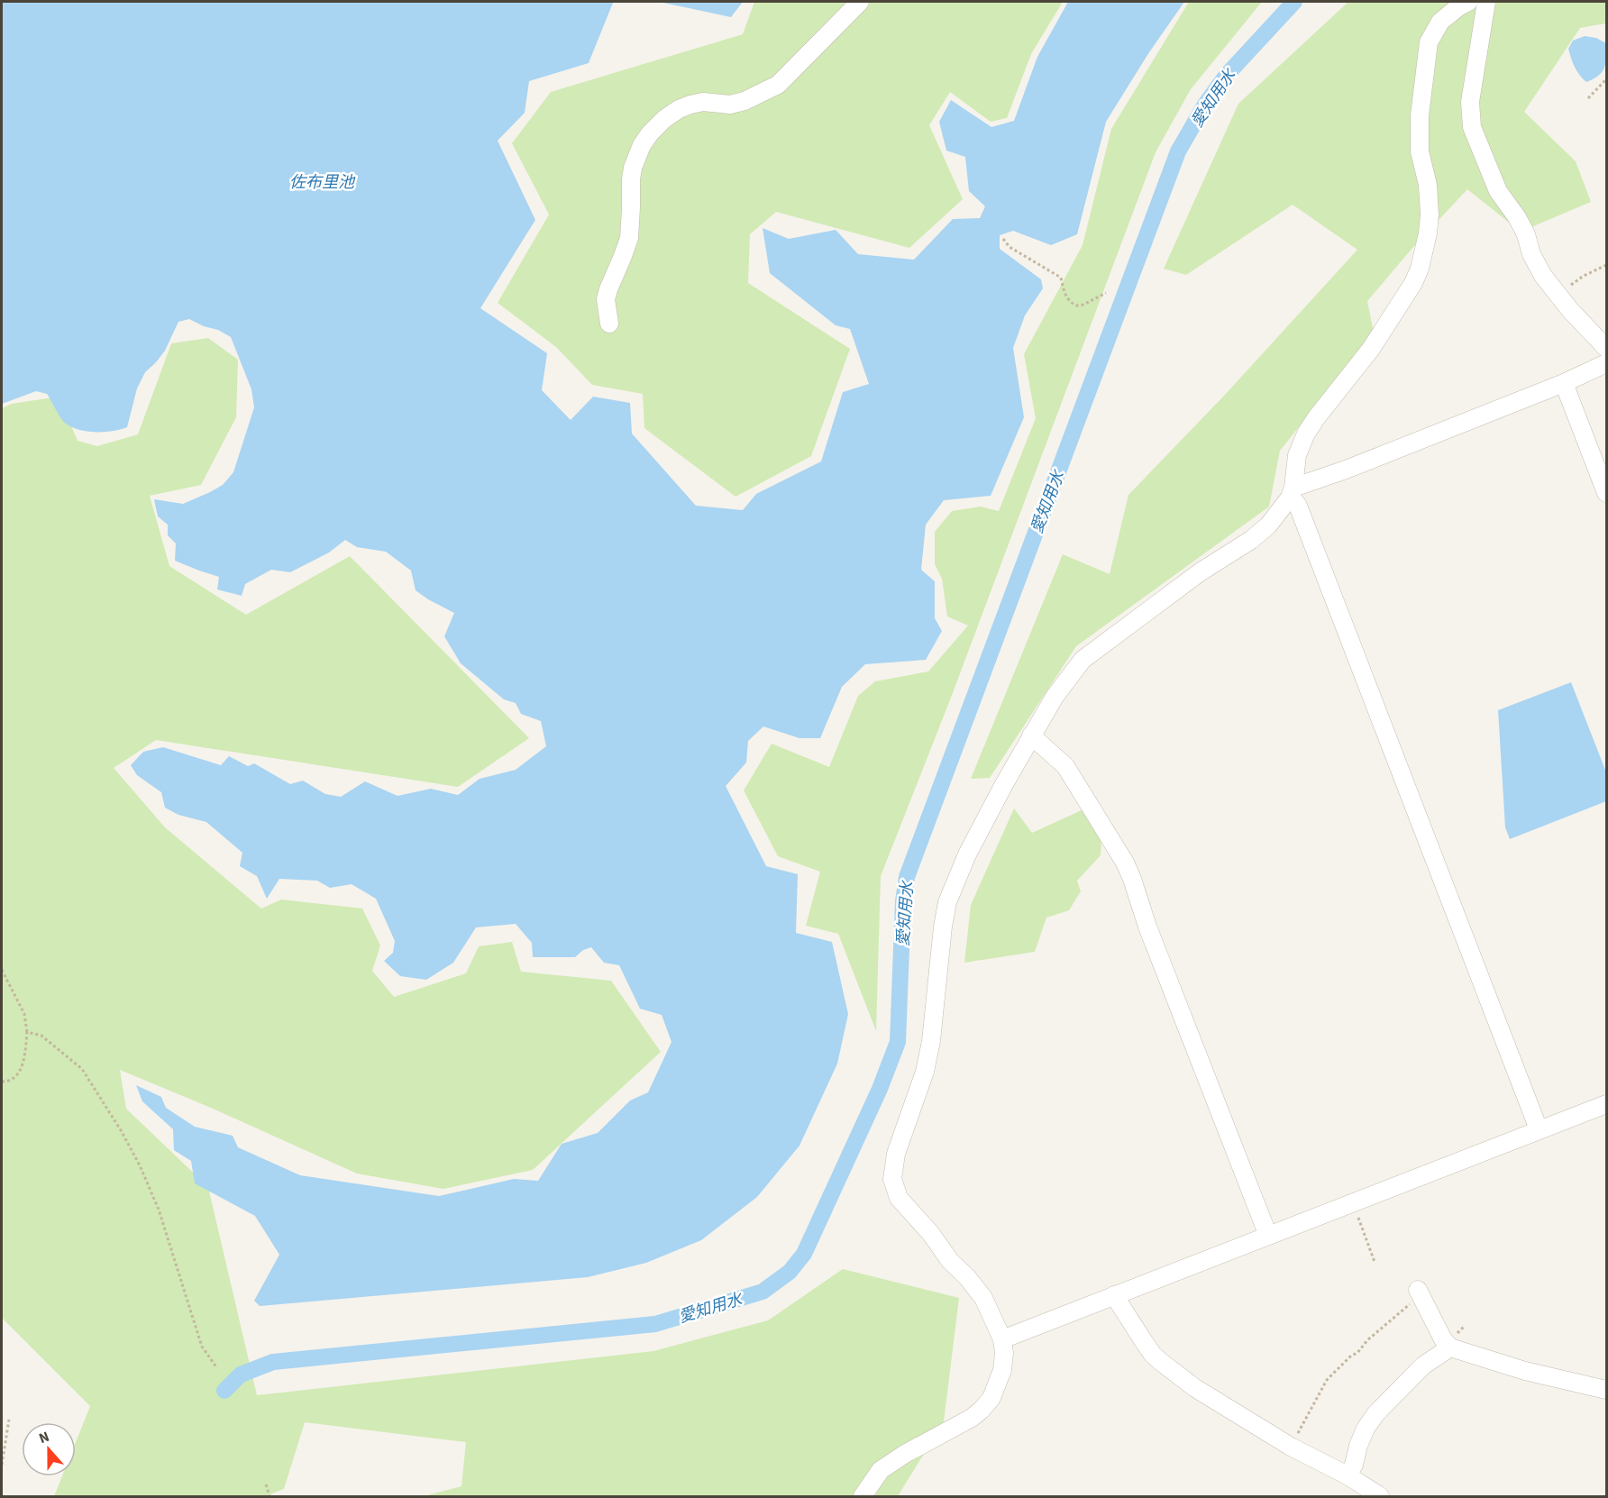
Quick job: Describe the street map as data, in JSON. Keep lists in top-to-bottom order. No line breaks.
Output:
{"water":["愛知用水","佐布里池"],"north":"top"}
